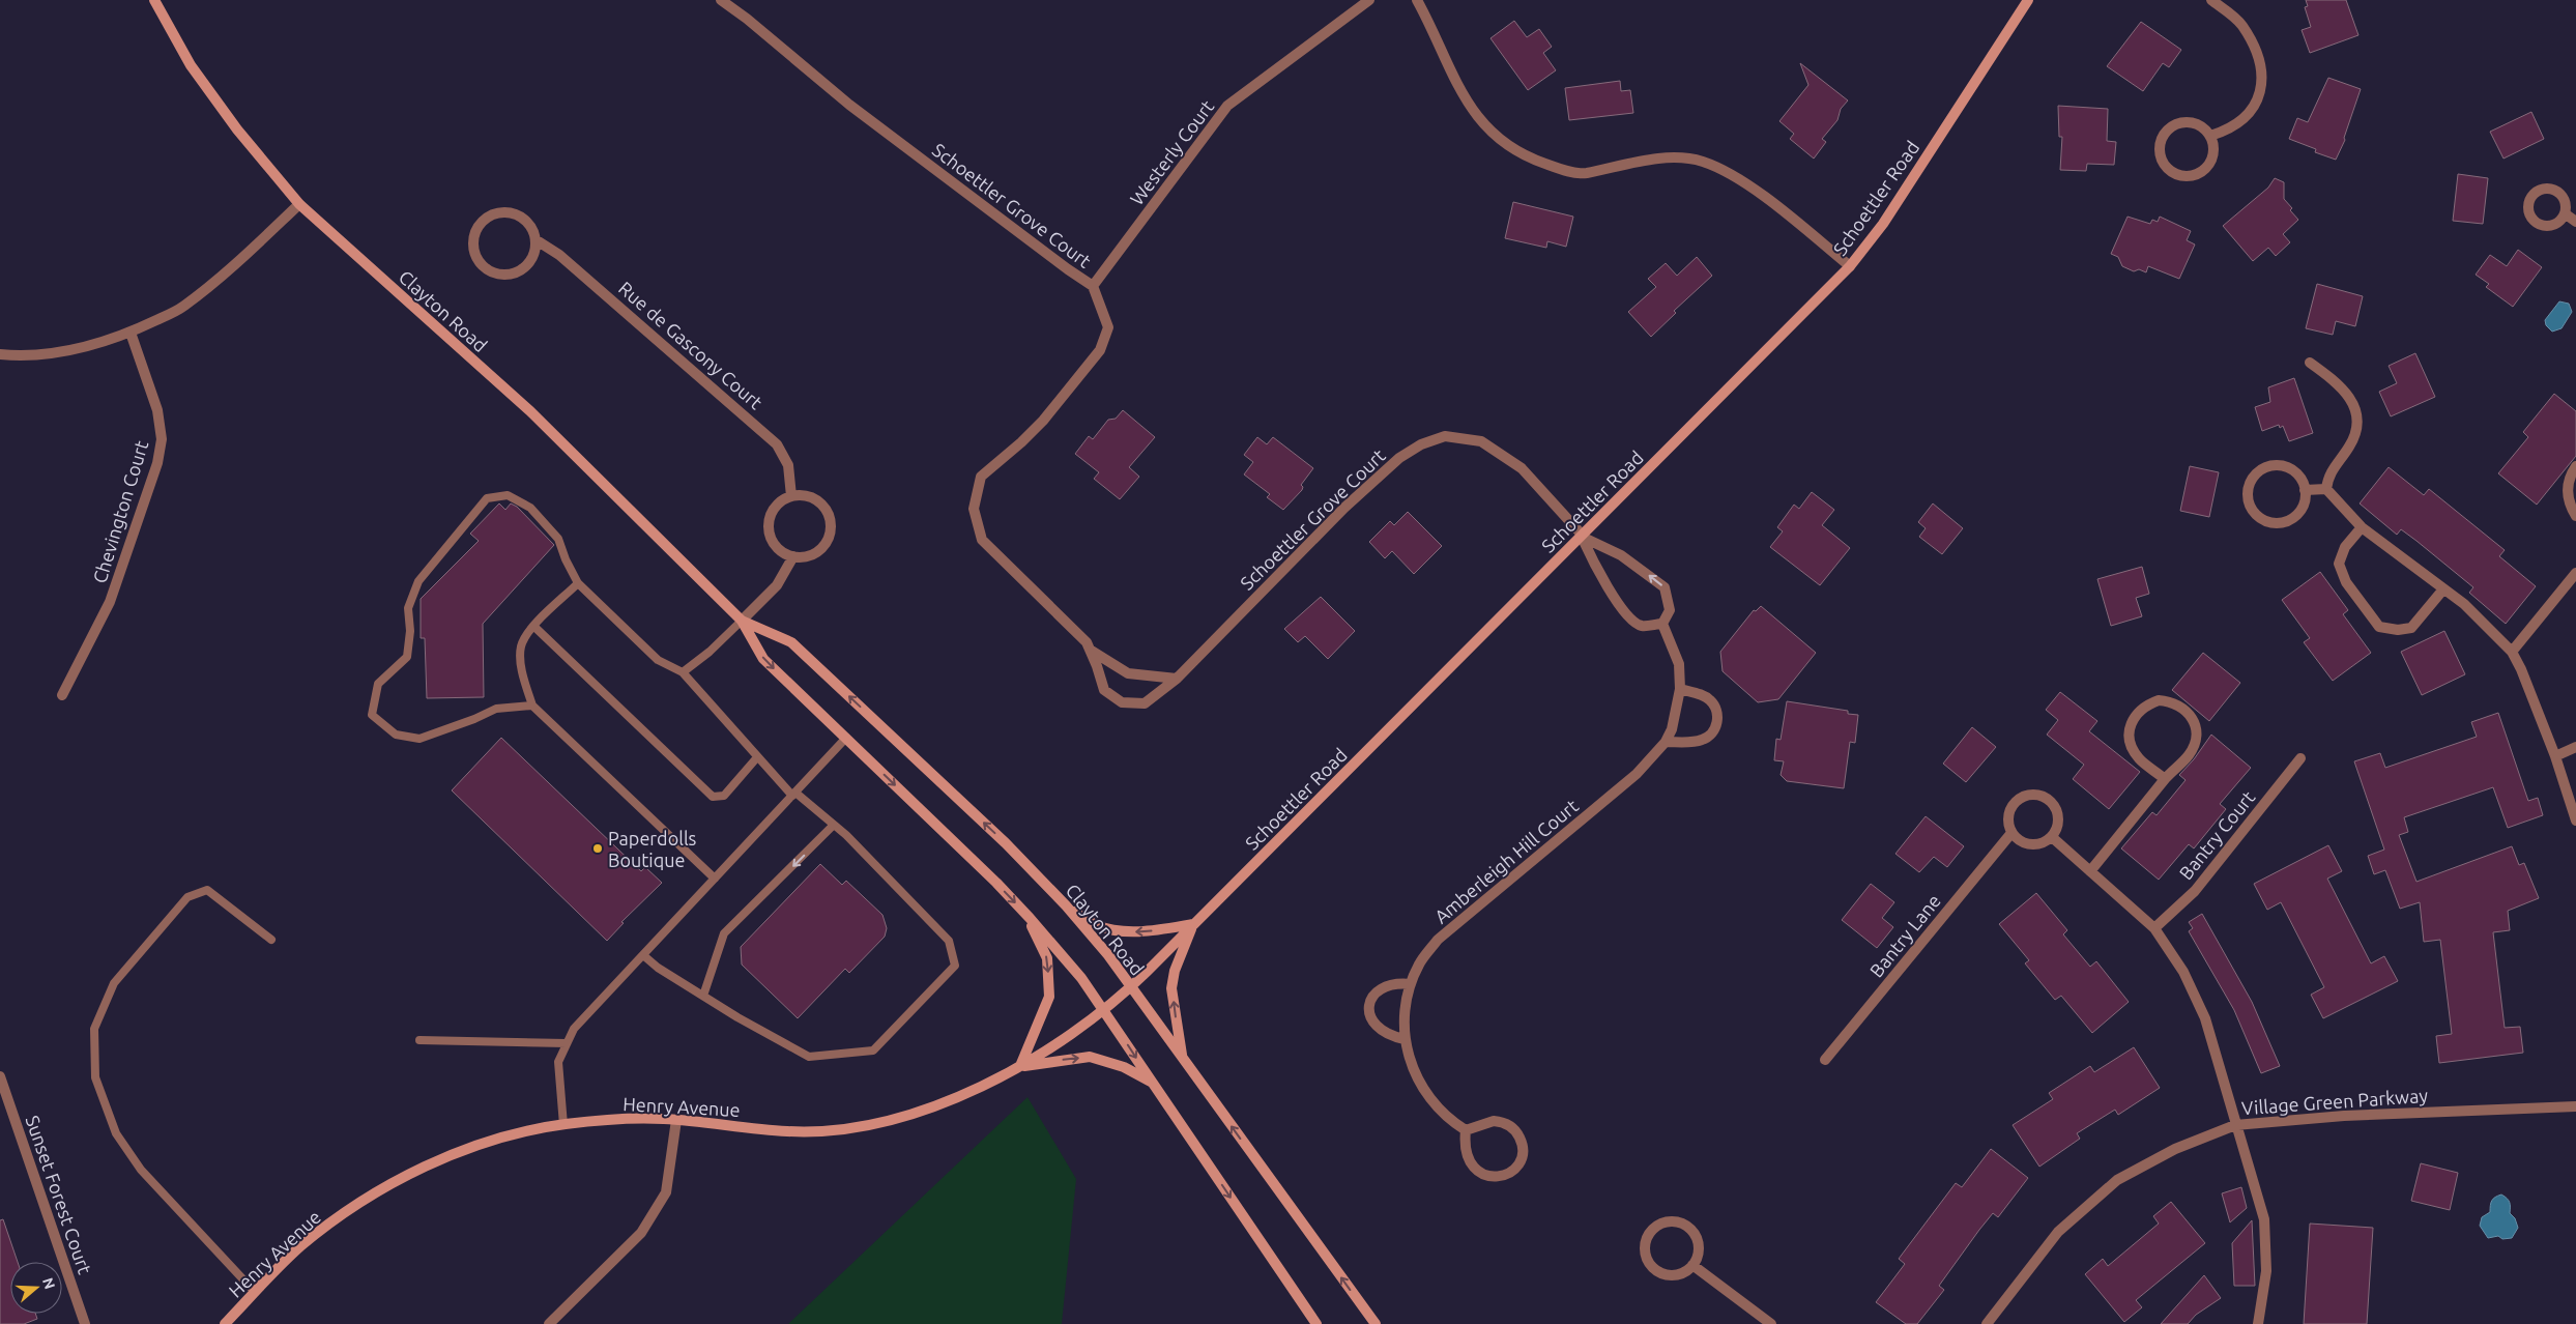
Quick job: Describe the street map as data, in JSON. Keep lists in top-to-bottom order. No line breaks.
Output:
{"streets":{"main road":["Schoettler Road","Clayton Road","Henry Avenue"],"street":["Westerly Court","Schoettler Grove Court","Rue de Gascony Court","Chevington Court","Bantry Court","Amberleigh Hill Court","Bantry Lane","Village Green Parkway","Sunset Forest Court"]},"crossings":[["Westerly Court","Schoettler Grove Court"],["Schoettler Road","Schoettler Grove Court"],["Schoettler Road","Clayton Road"],["Schoettler Road","Henry Avenue"],["Clayton Road","Henry Avenue"]],"places":["Paperdolls Boutique"],"north":"right"}
